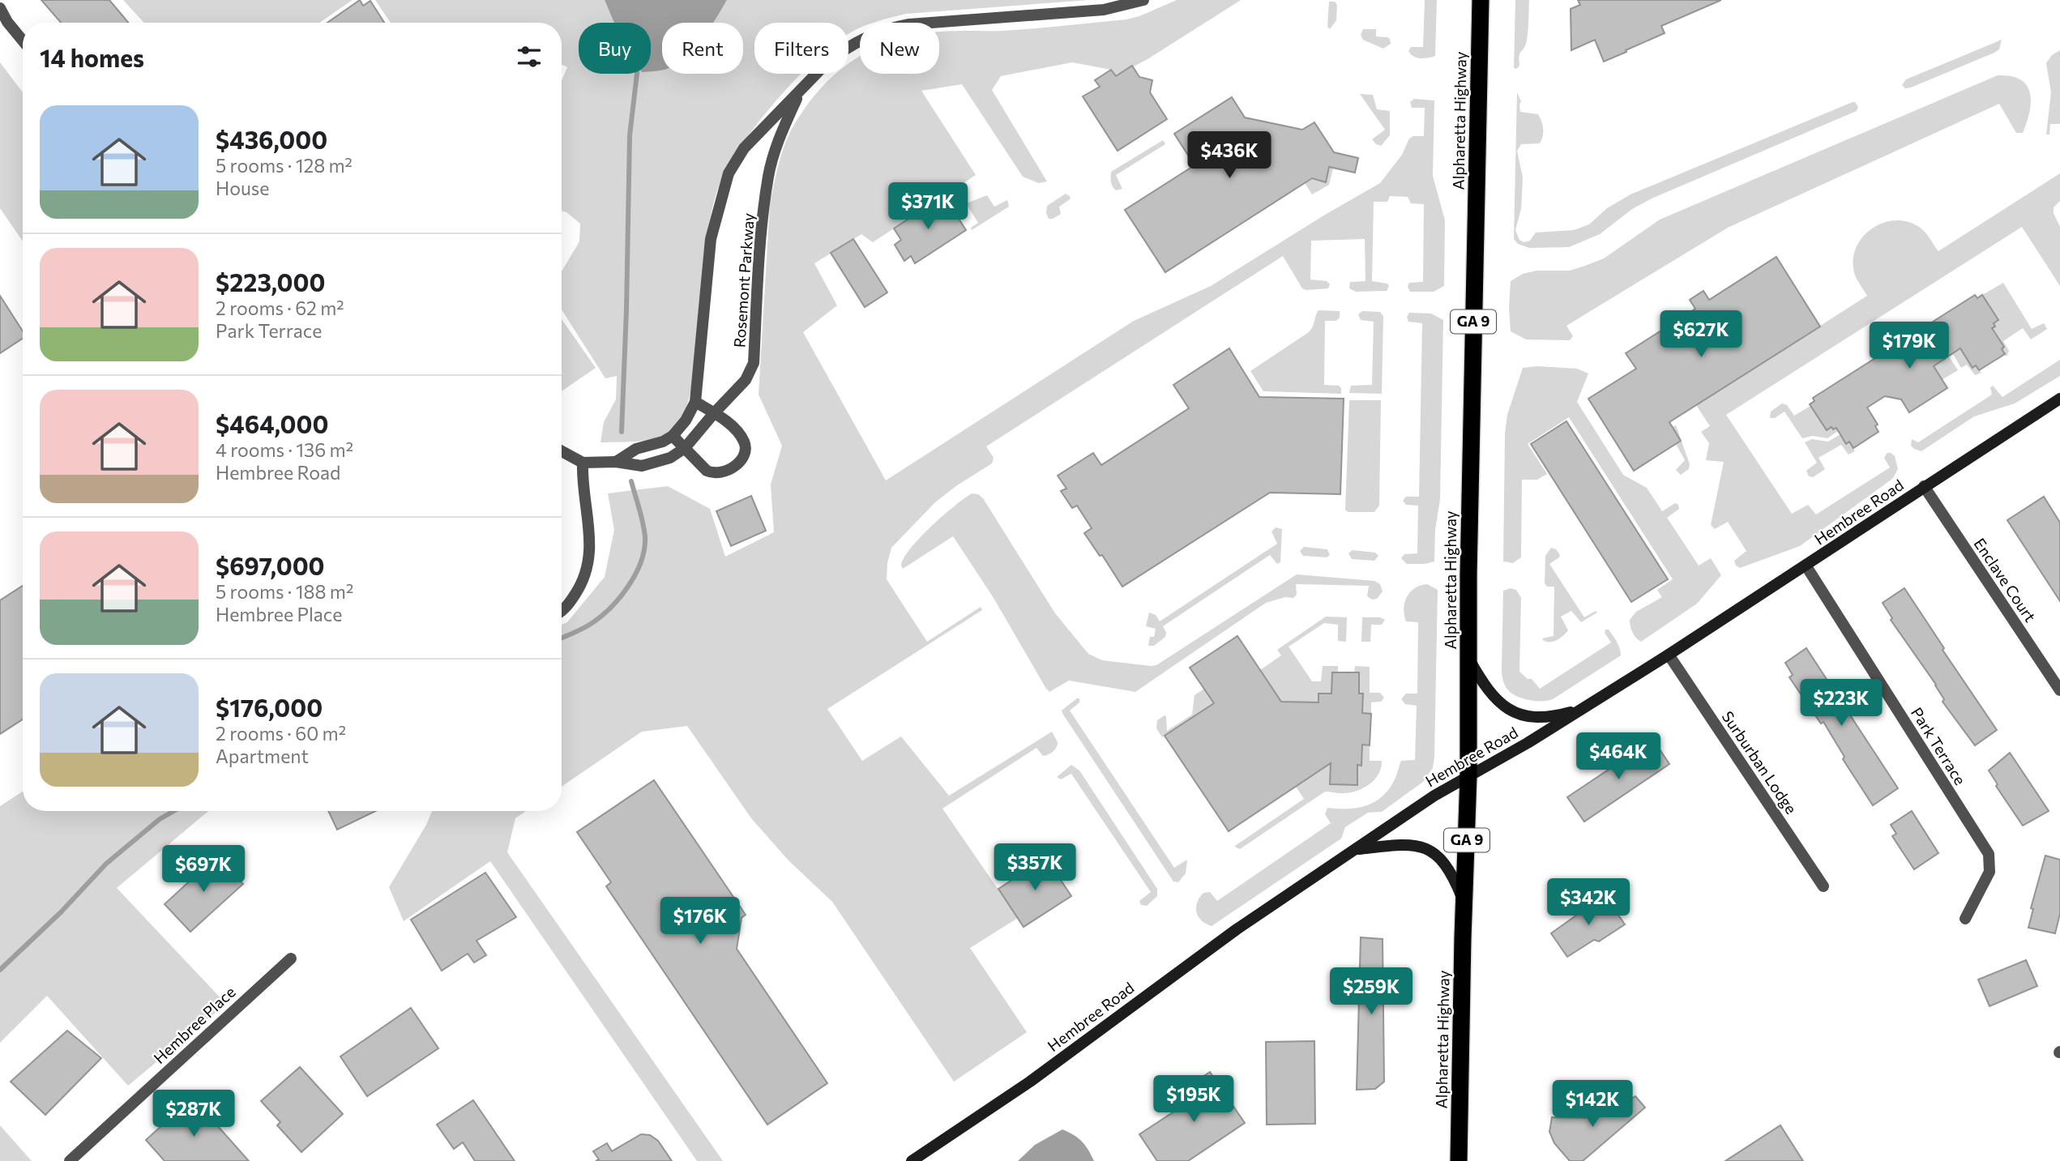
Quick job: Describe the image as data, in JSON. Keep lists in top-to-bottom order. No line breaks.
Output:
{"streets":{"highway":["Alpharetta Highway","GA 9"],"street":["Rosemont Parkway","Hembree Road","Enclave Court","Park Terrace","Surburban Lodge","Hembree Place"]},"crossings":[["Alpharetta Highway","Hembree Road"],["Hembree Road","Enclave Court"],["Hembree Road","Park Terrace"],["Hembree Road","Surburban Lodge"]],"page":{"chip":["Buy","Rent","Filters","New"],"heading":"14 homes","list":[{"name":"$436,000","note":"5 rooms · 128 m² · House"},{"name":"$223,000","note":"2 rooms · 62 m² · Park Terrace"},{"name":"$464,000","note":"4 rooms · 136 m² · Hembree Road"},{"name":"$697,000","note":"5 rooms · 188 m² · Hembree Place"},{"name":"$176,000","note":"2 rooms · 60 m² · Apartment"}],"price":["$436K","$371K","$627K","$179K","$223K","$464K","$357K","$697K","$342K","$176K","$259K","$195K","$142K","$287K"]}}
